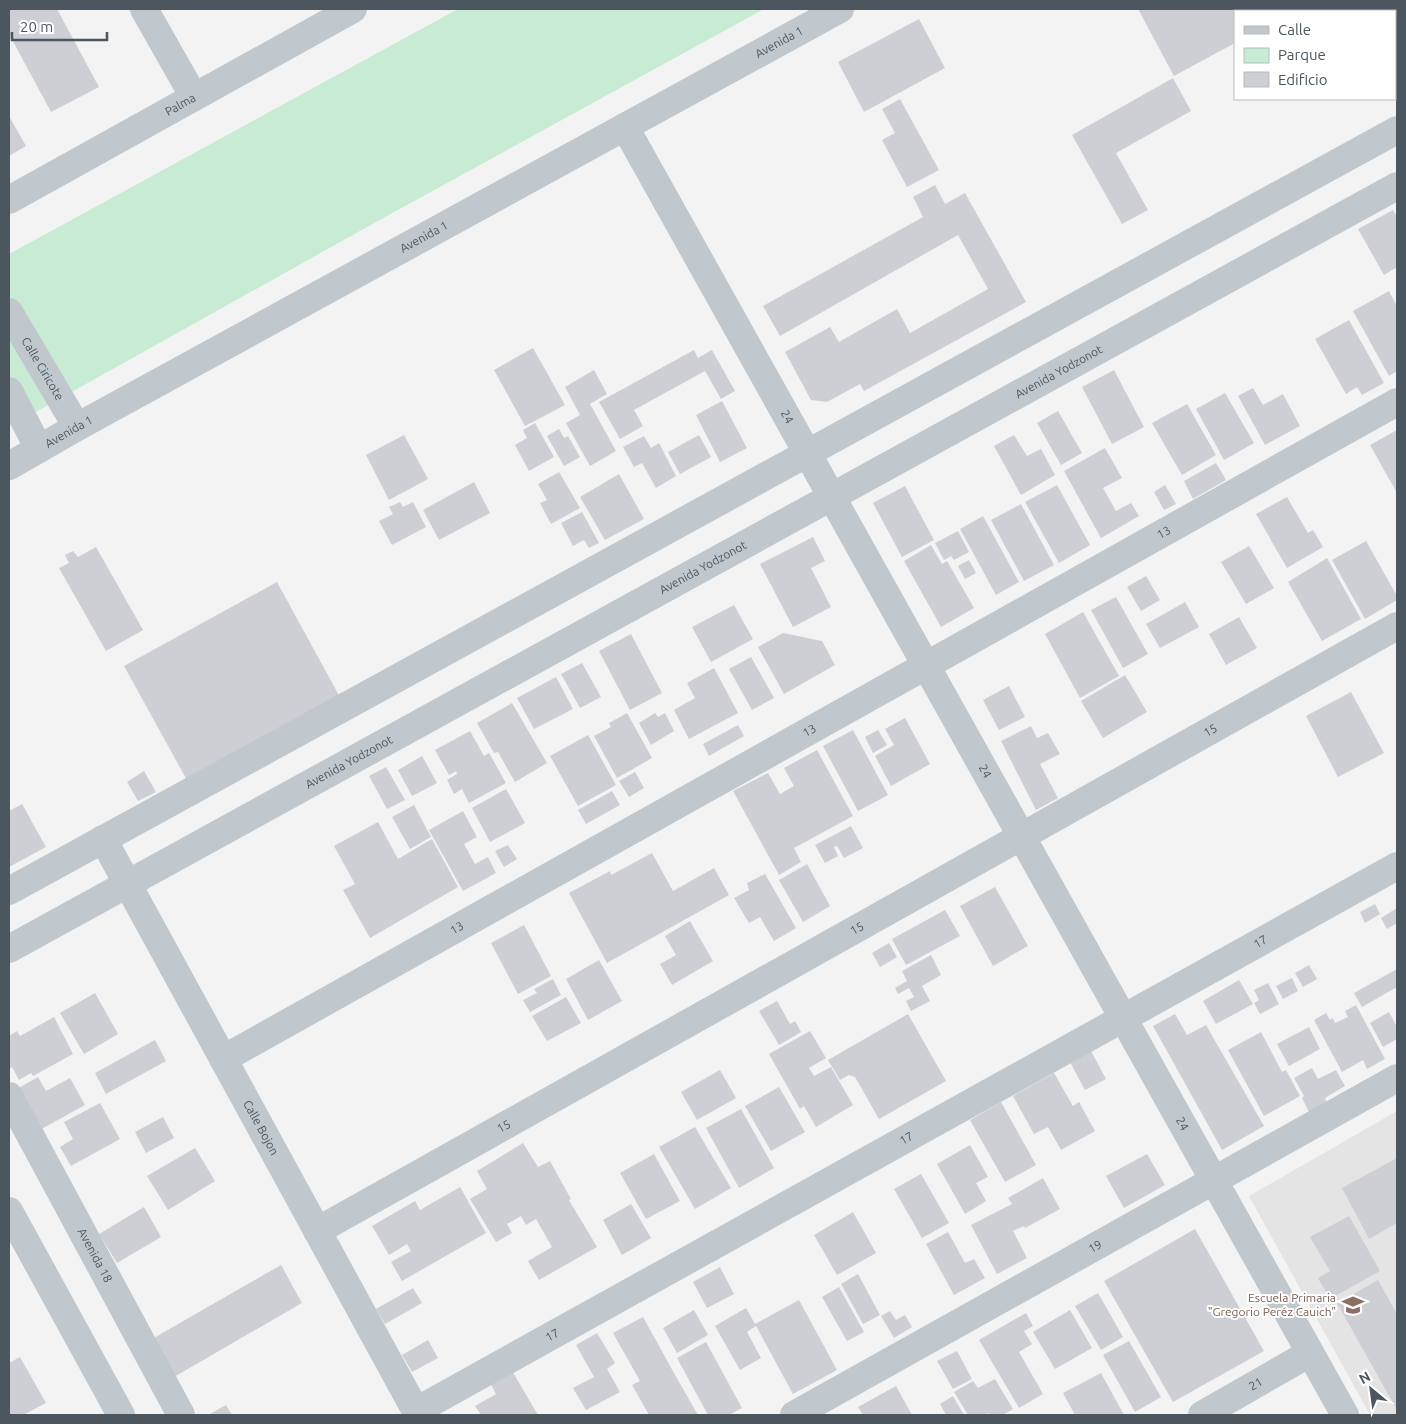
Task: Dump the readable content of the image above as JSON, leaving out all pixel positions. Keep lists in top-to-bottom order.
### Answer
{
  "streets": {
    "street": [
      "Avenida 1",
      "Palma",
      "Calle Ciricote",
      "Avenida Yodzonot",
      "24",
      "13",
      "15",
      "17",
      "Calle Bojon",
      "19",
      "Avenida 18",
      "21"
    ]
  },
  "crossings": [
    ["Avenida 1", "Calle Ciricote"],
    ["Avenida 1", "24"],
    ["Avenida Yodzonot", "24"],
    ["Avenida Yodzonot", "Calle Bojon"],
    ["24", "13"],
    ["24", "15"],
    ["24", "17"],
    ["24", "19"],
    ["24", "21"],
    ["13", "Calle Bojon"],
    ["15", "Calle Bojon"],
    ["17", "Calle Bojon"]
  ],
  "places": {
    "school or university": ["Escuela Primaria \"Gregorio Peréz Cauich\""]
  },
  "legend": ["Calle", "Parque", "Edificio"],
  "scale_bar": "20 m",
  "north": "top left"
}
